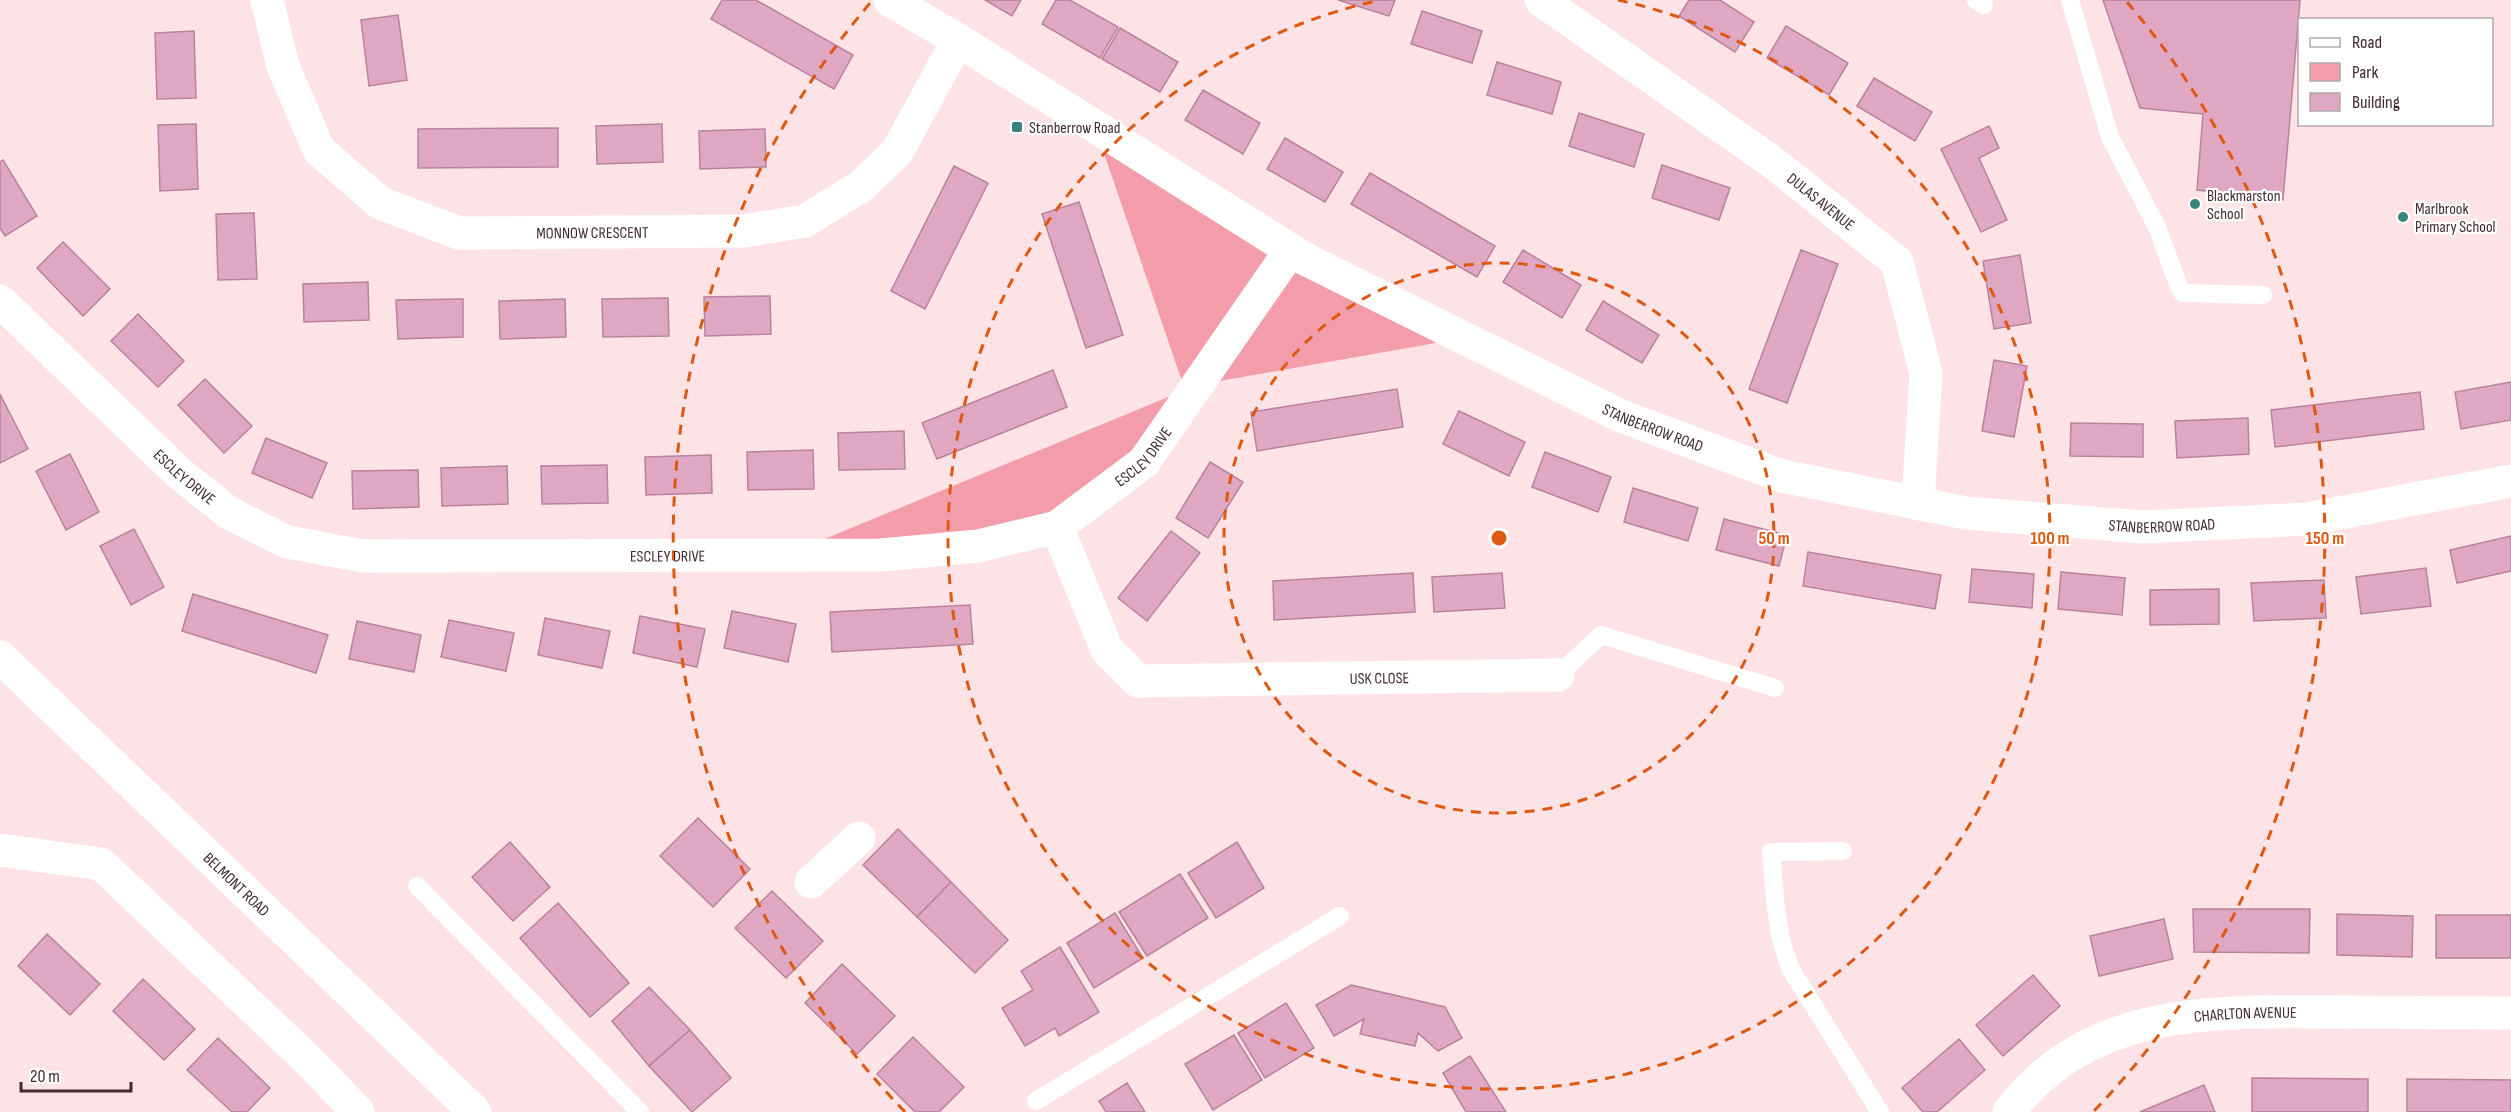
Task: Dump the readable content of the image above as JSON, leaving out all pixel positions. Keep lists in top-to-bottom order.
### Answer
{
  "streets": {
    "main road": [
      "DULAS AVENUE",
      "MONNOW CRESCENT",
      "STANBERROW ROAD",
      "ESCLEY DRIVE",
      "USK CLOSE",
      "BELMONT ROAD",
      "CHARLTON AVENUE"
    ]
  },
  "crossings": [
    ["DULAS AVENUE", "STANBERROW ROAD"],
    ["MONNOW CRESCENT", "STANBERROW ROAD"],
    ["STANBERROW ROAD", "ESCLEY DRIVE"],
    ["ESCLEY DRIVE", "USK CLOSE"]
  ],
  "places": {
    "transit": ["Stanberrow Road"],
    "other": ["Blackmarston School", "Marlbrook Primary School"]
  },
  "legend": ["Road", "Park", "Building"],
  "scale_bar": "20 m",
  "rings": ["50 m", "100 m", "150 m"]
}
